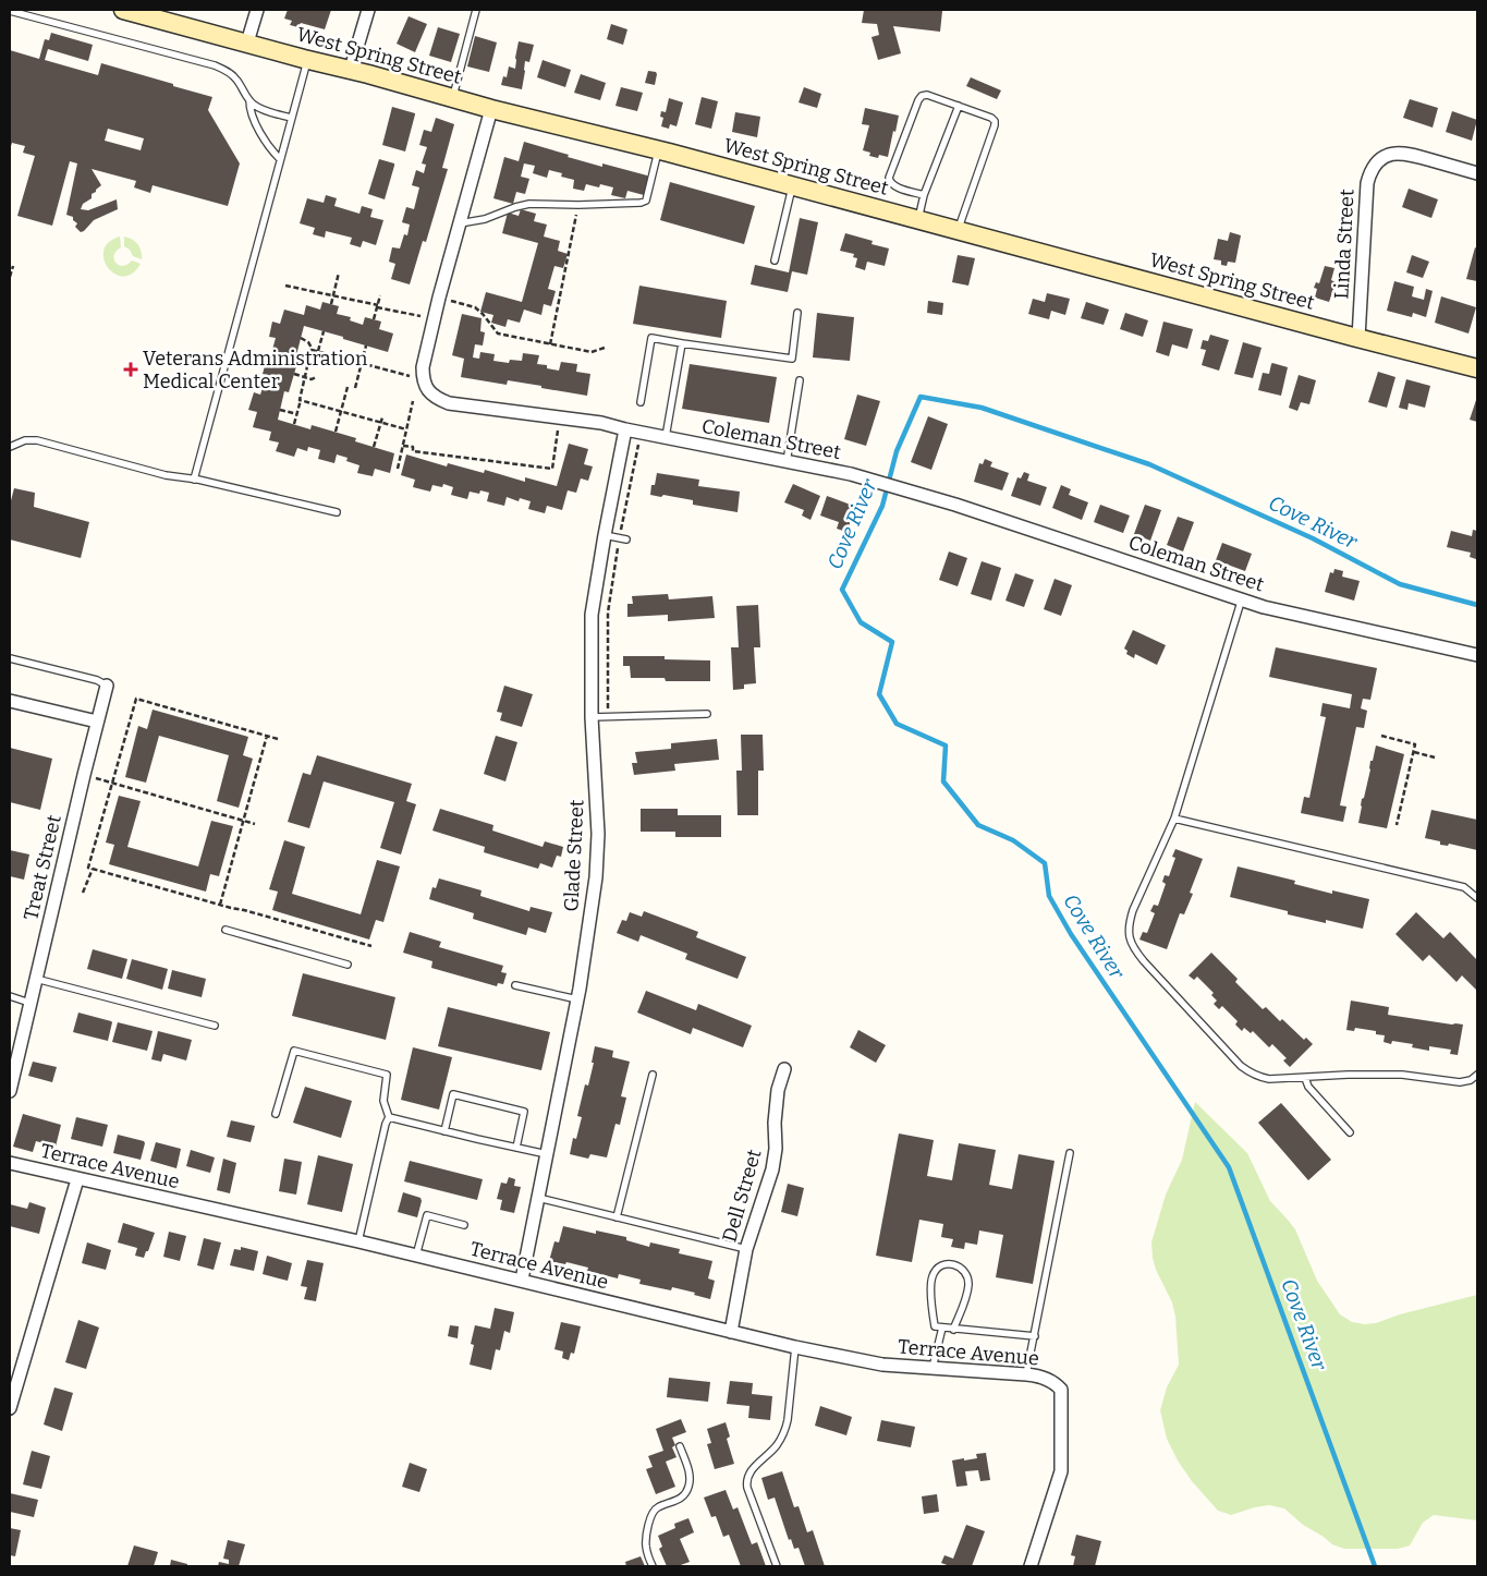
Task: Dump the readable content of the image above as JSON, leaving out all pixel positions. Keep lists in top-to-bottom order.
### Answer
{
  "streets": {
    "main road": ["West Spring Street"],
    "street": [
      "Linda Street",
      "Coleman Street",
      "Glade Street",
      "Treat Street",
      "Terrace Avenue",
      "Dell Street"
    ]
  },
  "crossings": [
    ["West Spring Street", "Linda Street"],
    ["Coleman Street", "Glade Street"],
    ["Glade Street", "Terrace Avenue"],
    ["Terrace Avenue", "Dell Street"]
  ],
  "water": ["Cove River"],
  "places": {
    "health": ["Veterans Administration Medical Center"]
  }
}
